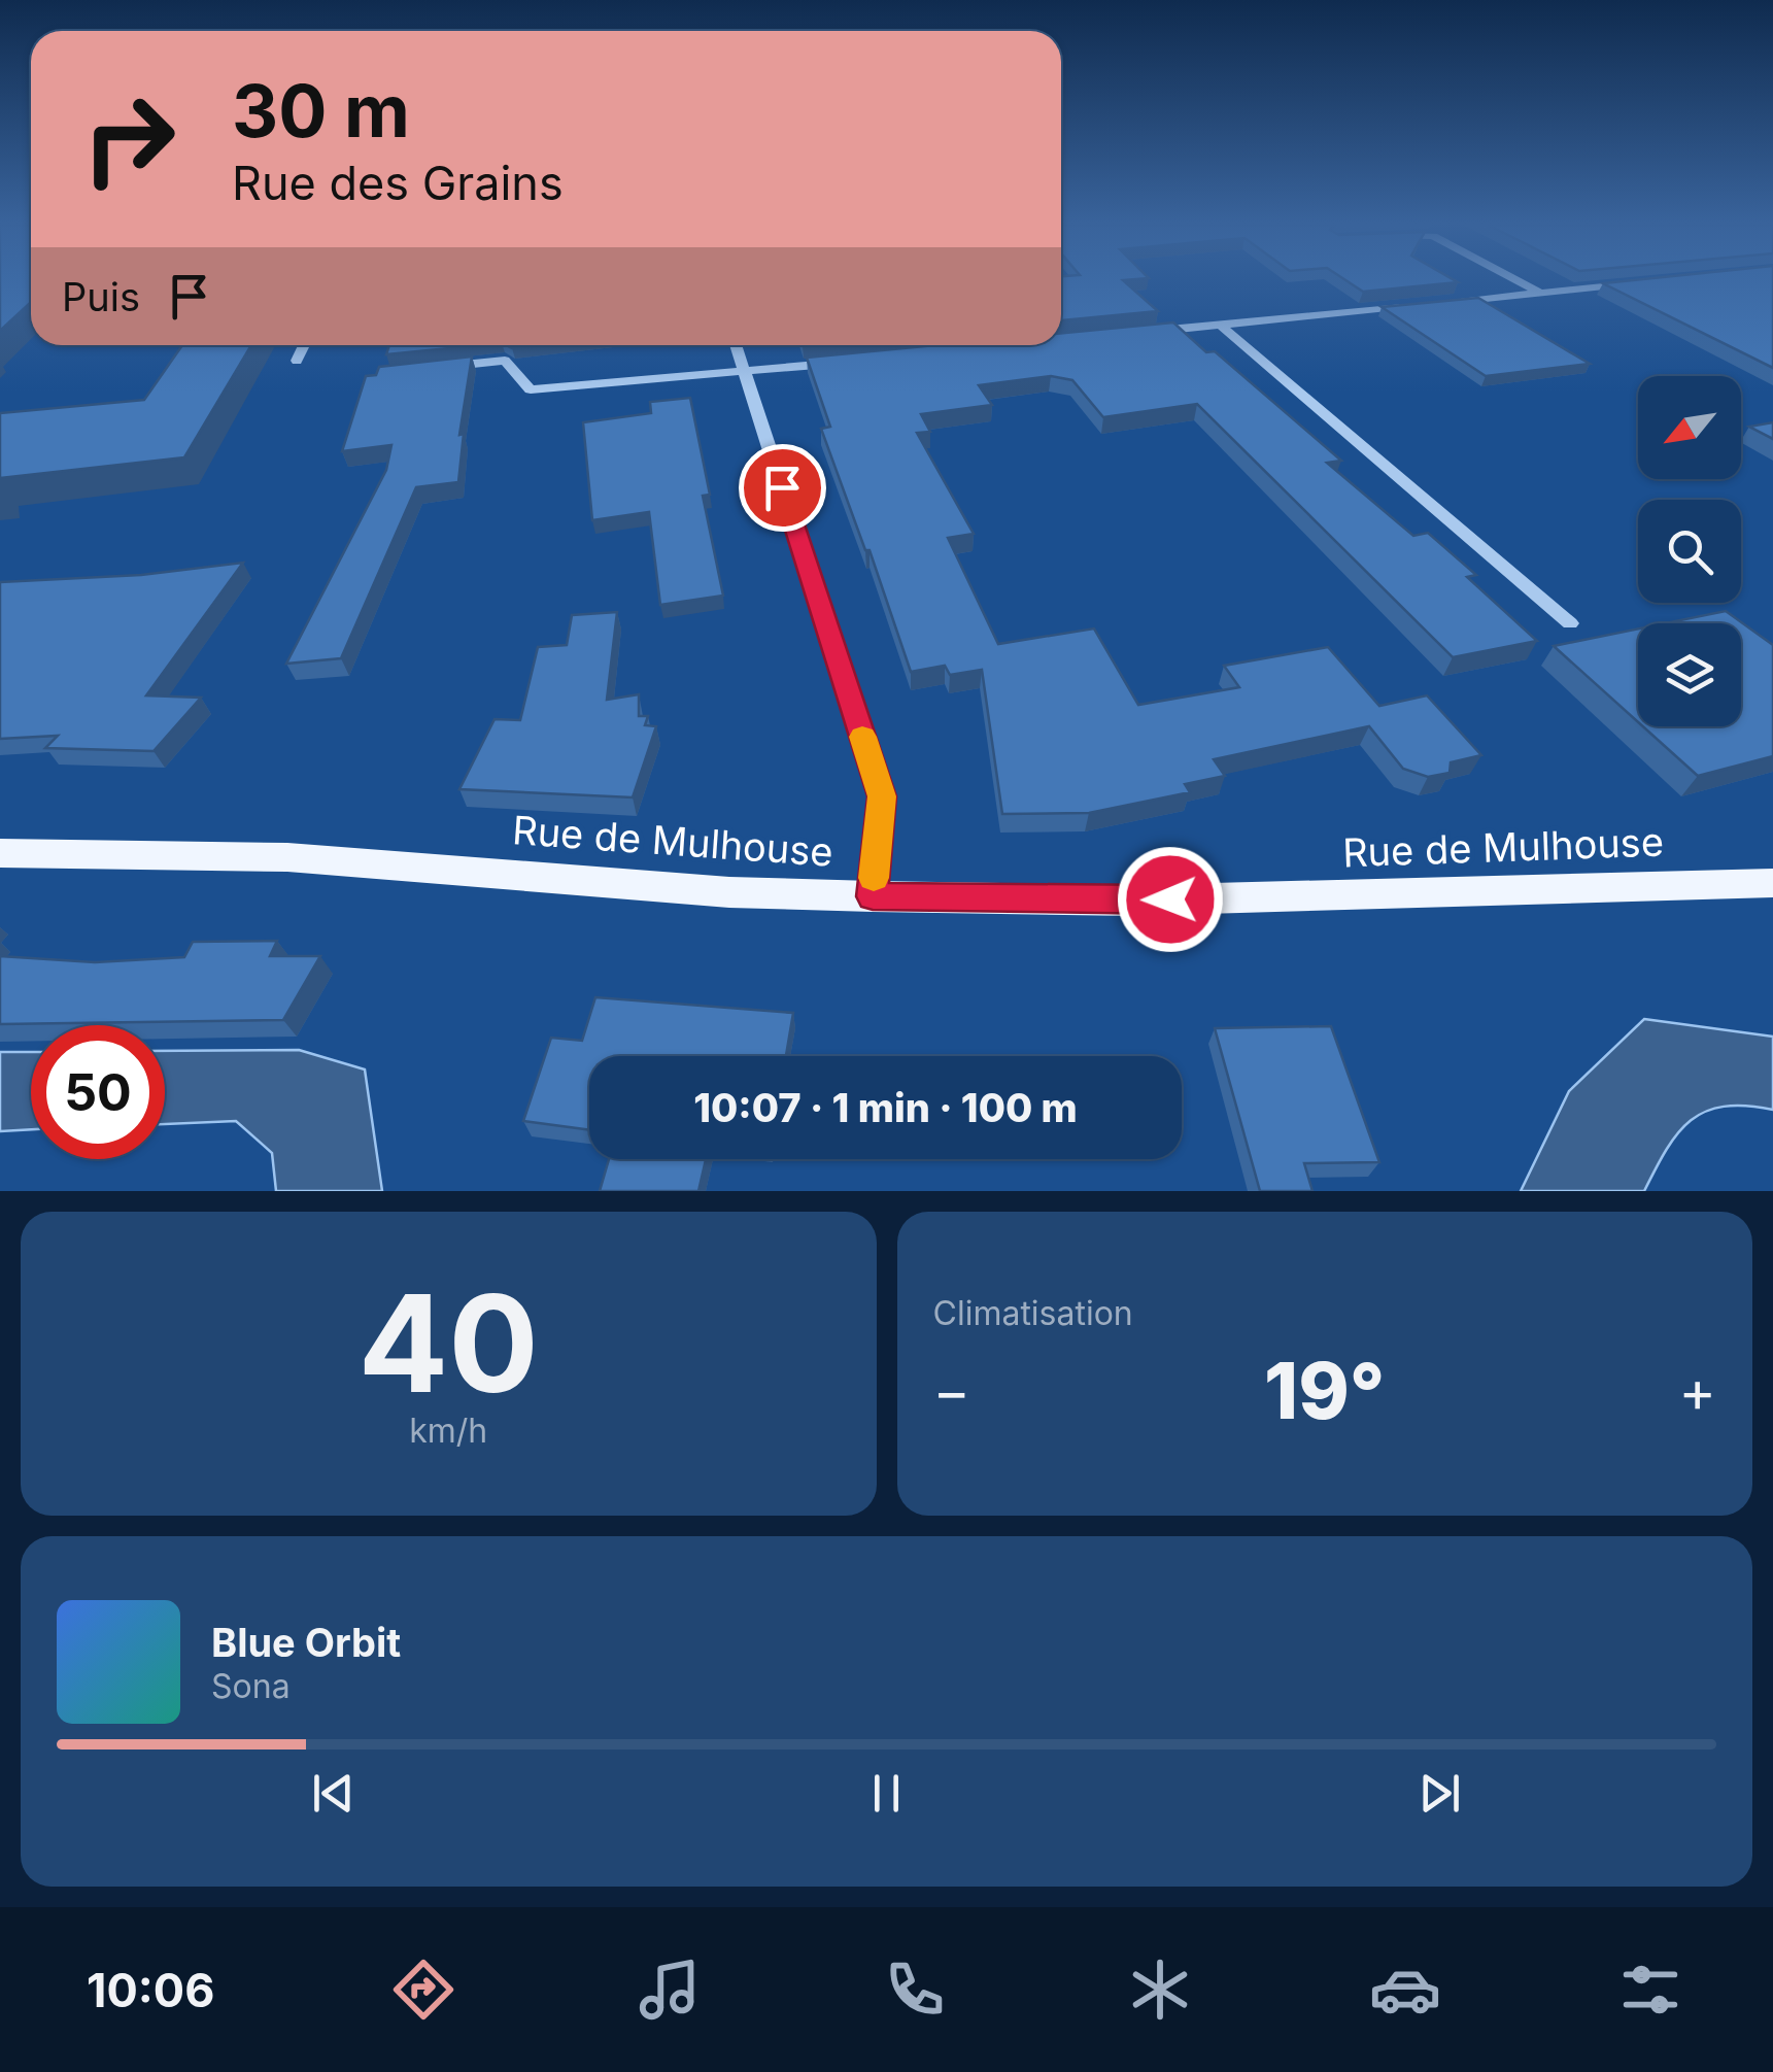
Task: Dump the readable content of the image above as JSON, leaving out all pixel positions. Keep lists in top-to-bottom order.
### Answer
{
  "streets": {
    "main road": ["Rue de Mulhouse"]
  },
  "north": "bottom left",
  "page": {
    "turn": ["30 m", "Rue des Grains"],
    "then": "Puis",
    "limit": "50",
    "trip": "10:07 · 1 min · 100 m",
    "tile": [
      ["40", "km/h"],
      "Climatisation"
    ],
    "heat": ["−", "19°", "+"],
    "song": ["Blue Orbit", "Sona"],
    "tabs": "10:06"
  }
}
